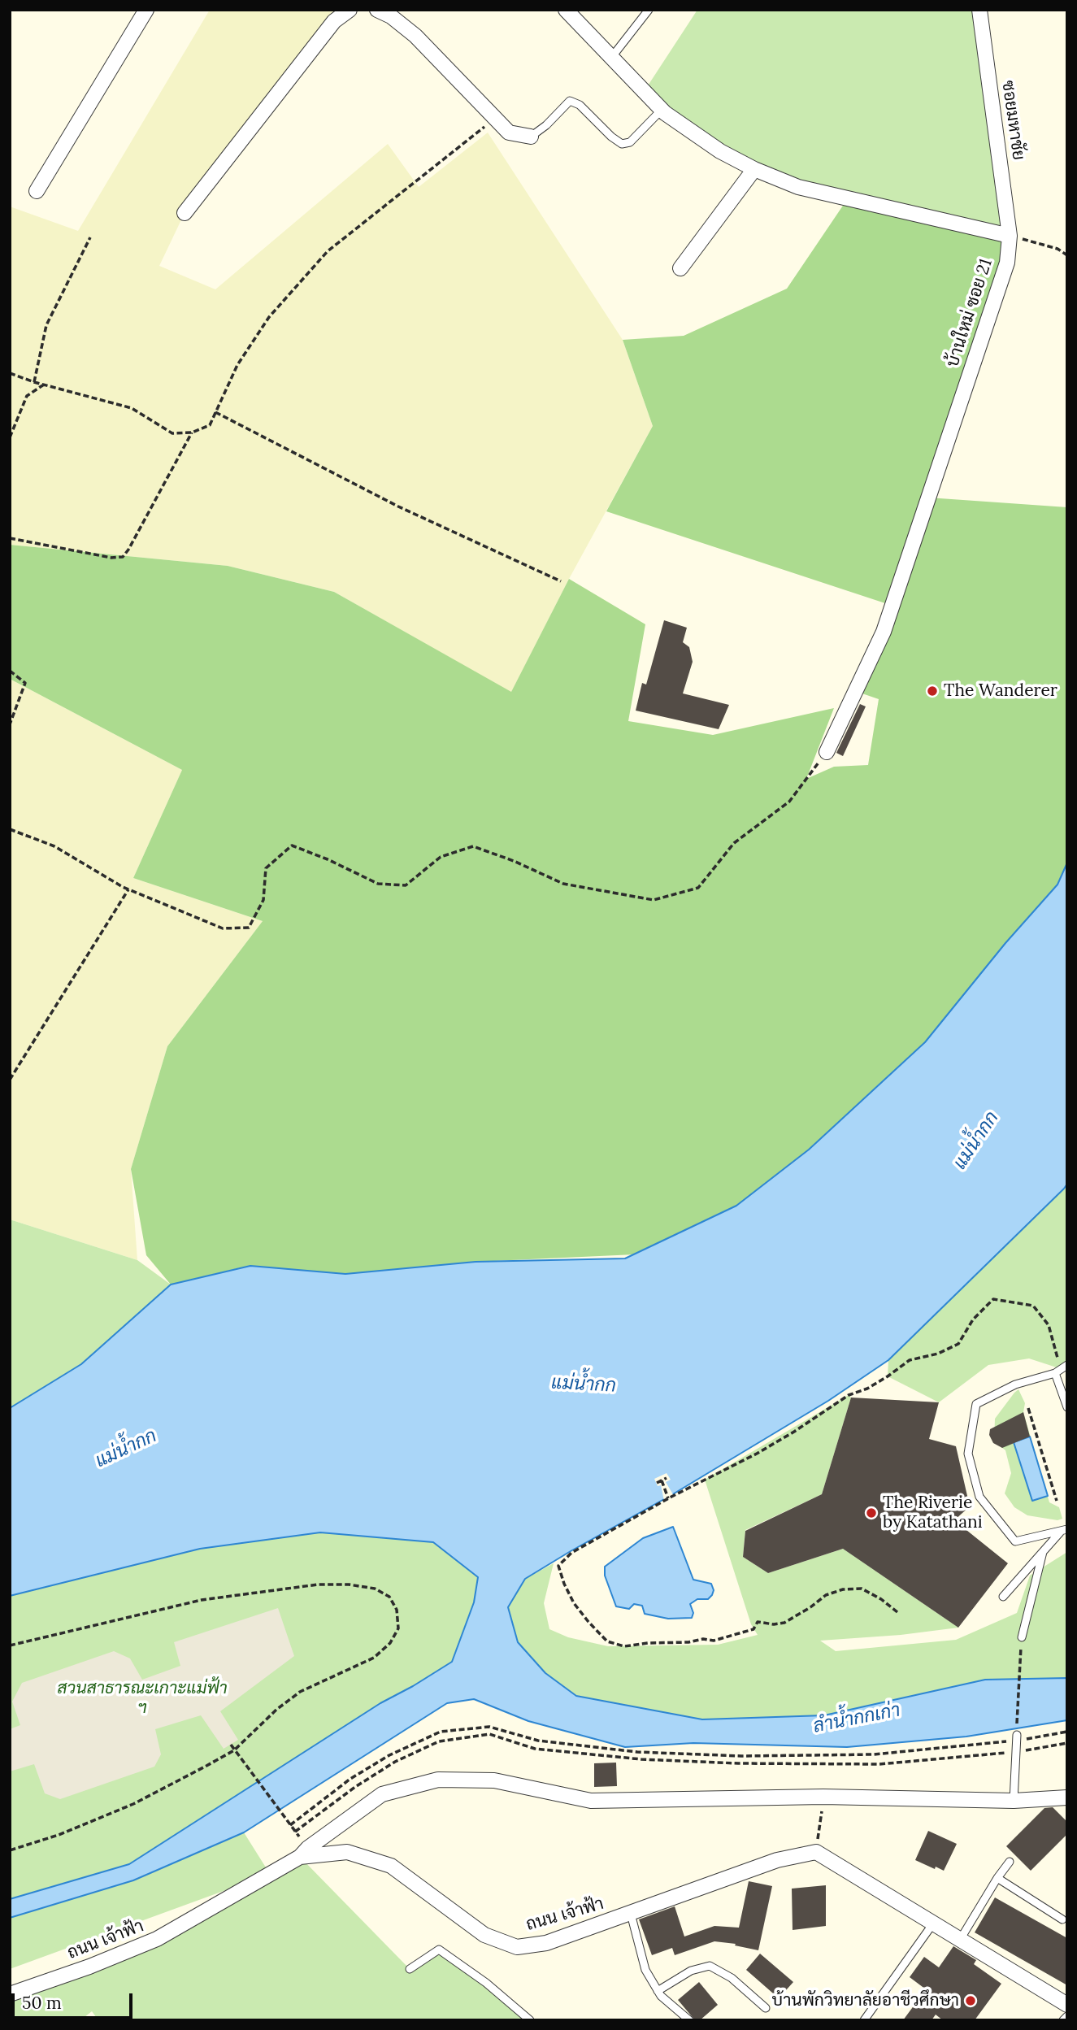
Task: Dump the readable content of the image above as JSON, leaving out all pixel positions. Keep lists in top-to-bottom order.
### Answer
{
  "streets": {
    "street": ["ซอยมหาชัย", "บ้านใหม่ ซอย 21", "ถนน เจ้าฟ้า"]
  },
  "crossings": [
    ["ซอยมหาชัย", "บ้านใหม่ ซอย 21"]
  ],
  "water": ["แม่น้ำกก", "ลำน้ำกกเก่า"],
  "parks": ["สวนสาธารณะเกาะแม่ฟ้า ฯ"],
  "places": ["The Wanderer", "The Riverie by Katathani", "บ้านพักวิทยาลัยอาชีวศึกษา"],
  "scale_bar": "50 m"
}
